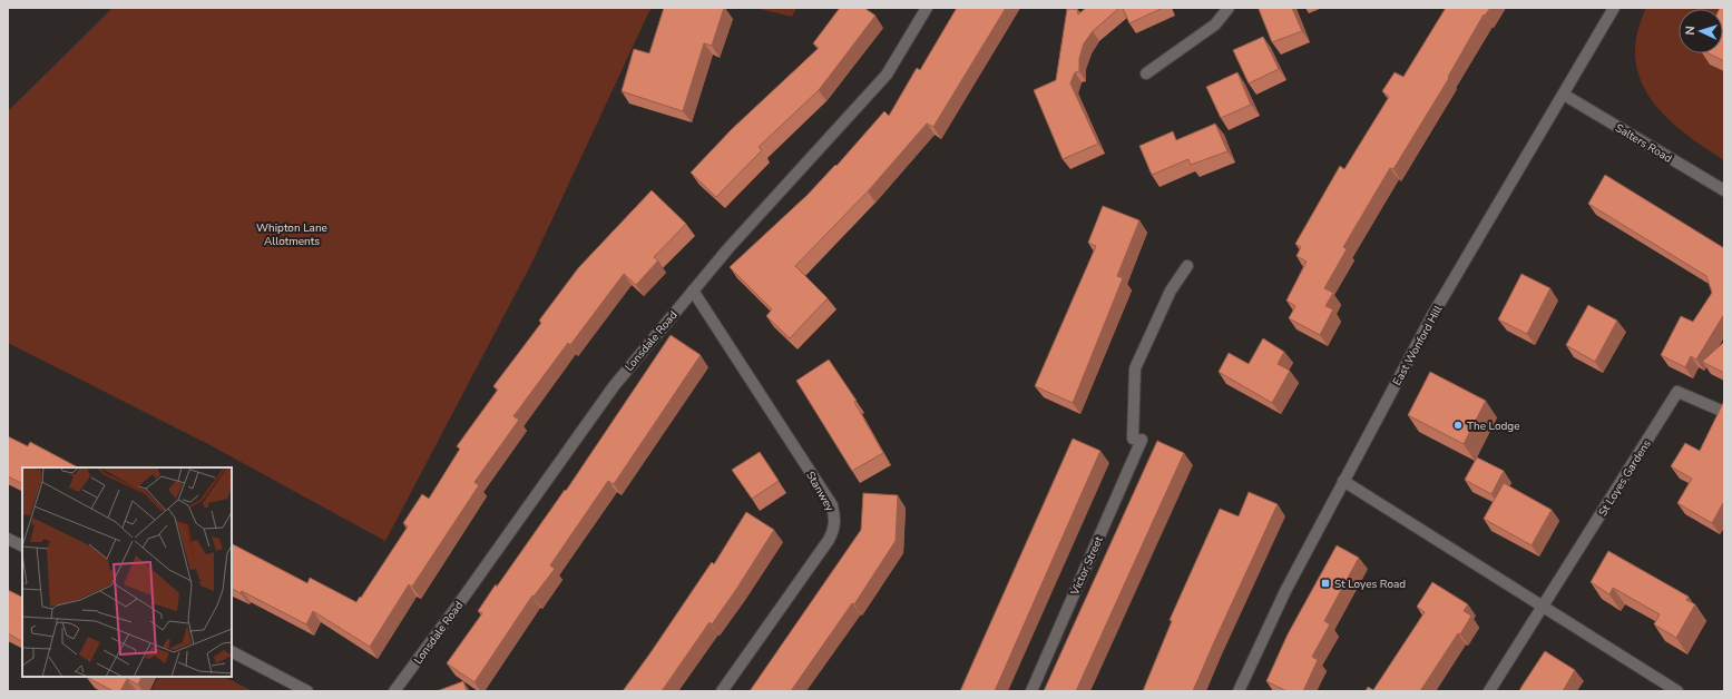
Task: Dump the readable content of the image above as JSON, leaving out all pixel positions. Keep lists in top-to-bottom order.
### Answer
{
  "streets": {
    "street": [
      "Salters Road",
      "Lonsdale Road",
      "East Wonford Hill",
      "St Loyes Gardens",
      "Stanwey",
      "Victor Street"
    ]
  },
  "crossings": [
    ["Salters Road", "East Wonford Hill"],
    ["Lonsdale Road", "Stanwey"]
  ],
  "parks": ["Whipton Lane Allotments"],
  "places": {
    "other": ["The Lodge"],
    "transit": ["St Loyes Road"]
  },
  "north": "left"
}
